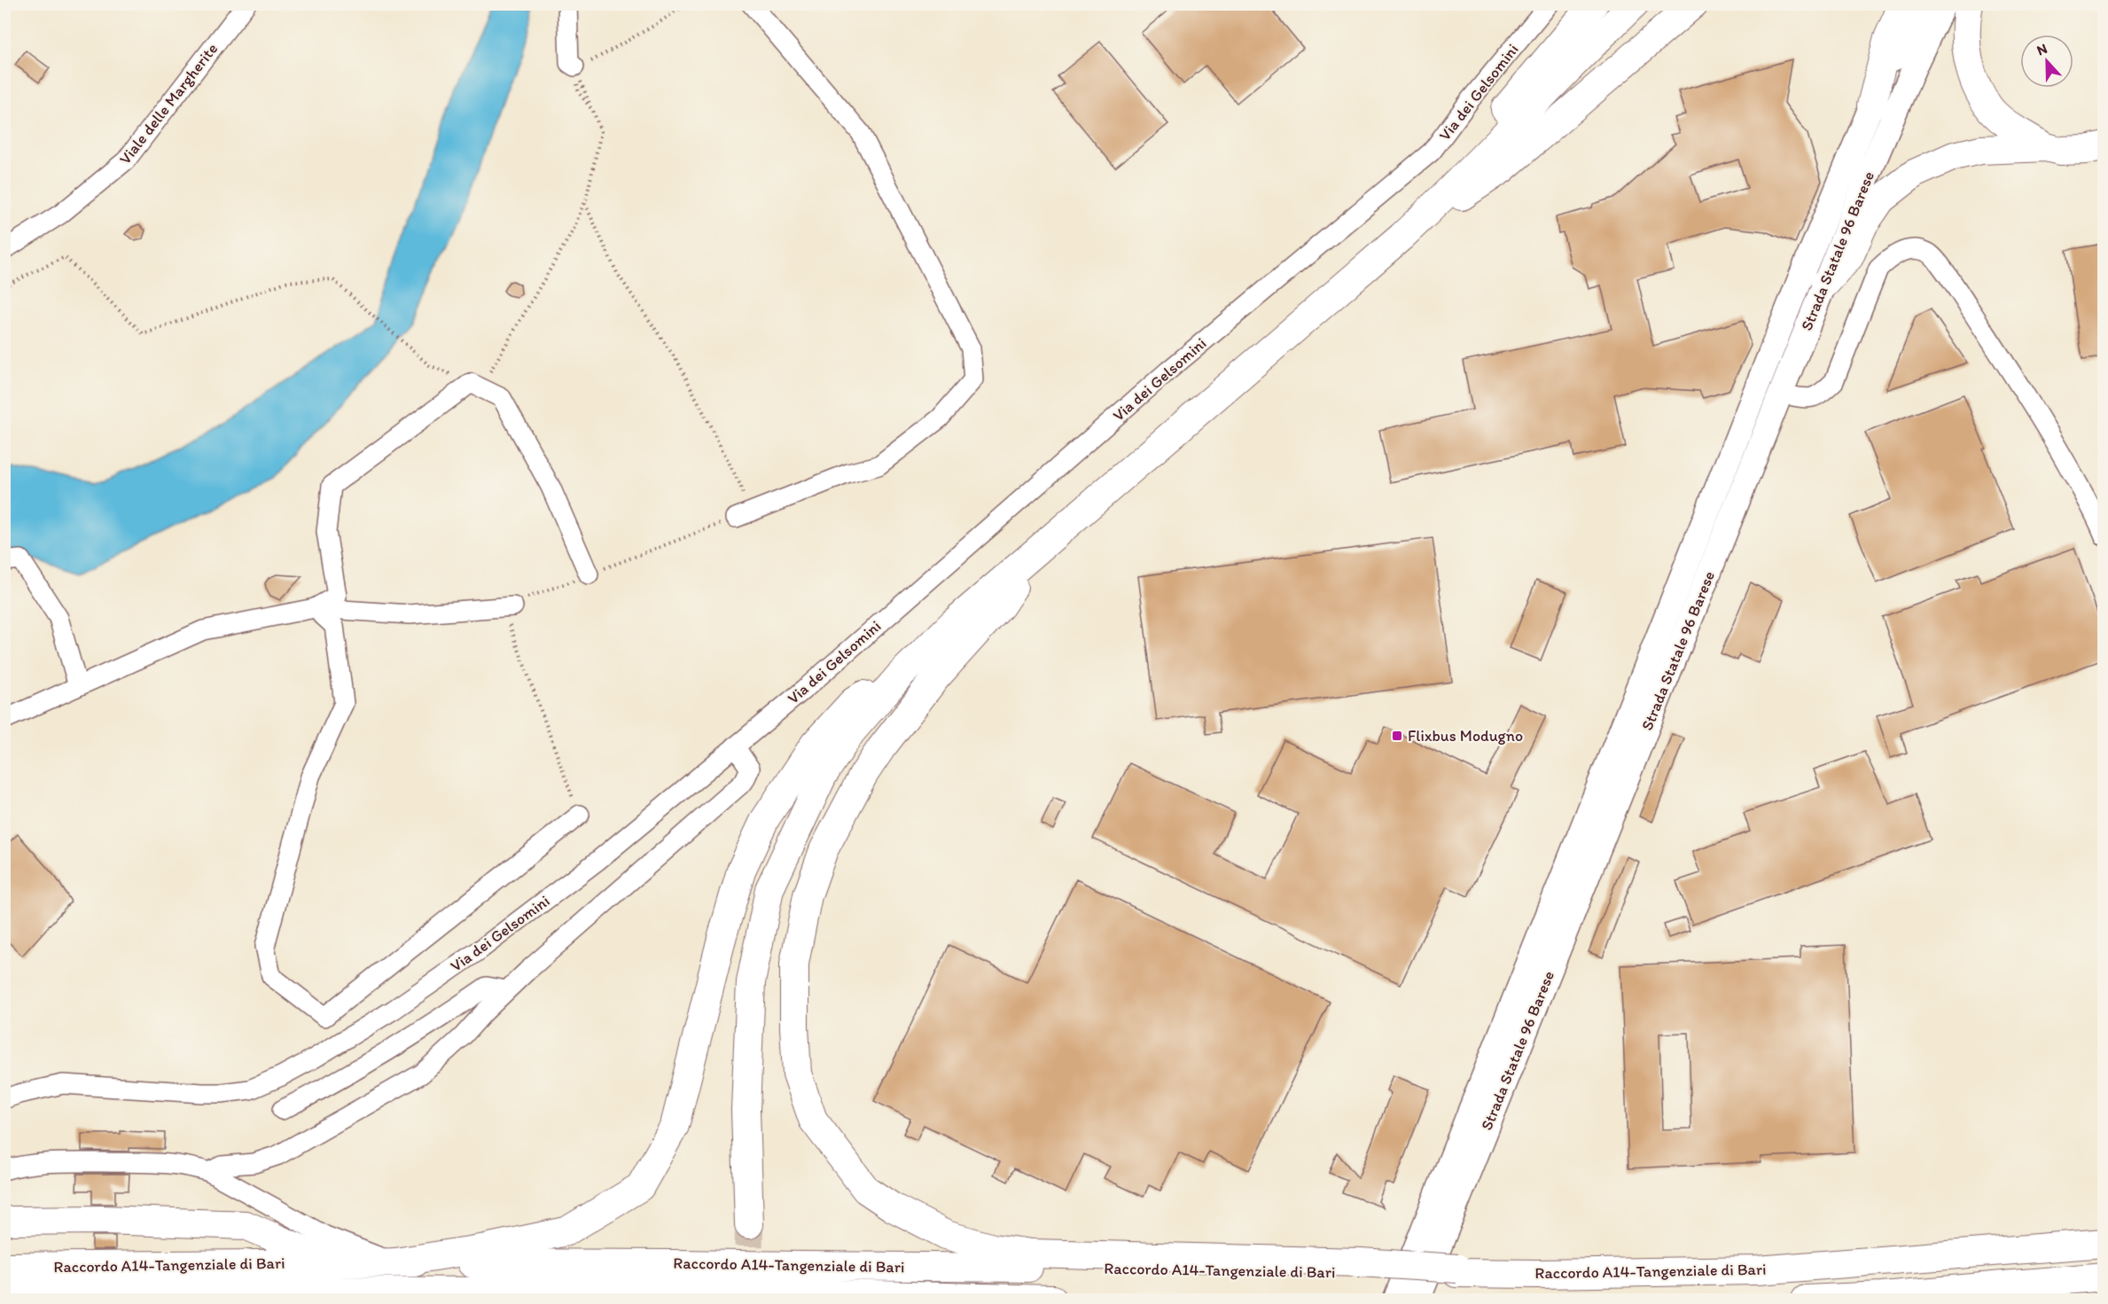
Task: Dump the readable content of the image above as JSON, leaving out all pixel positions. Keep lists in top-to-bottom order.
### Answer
{
  "streets": {
    "highway": ["Raccordo A14-Tangenziale di Bari"],
    "main road": ["Strada Statale 96 Barese"],
    "street": ["Via dei Gelsomini", "Viale delle Margherite"]
  },
  "places": {
    "transit": ["Flixbus Modugno"]
  },
  "north": "top"
}
